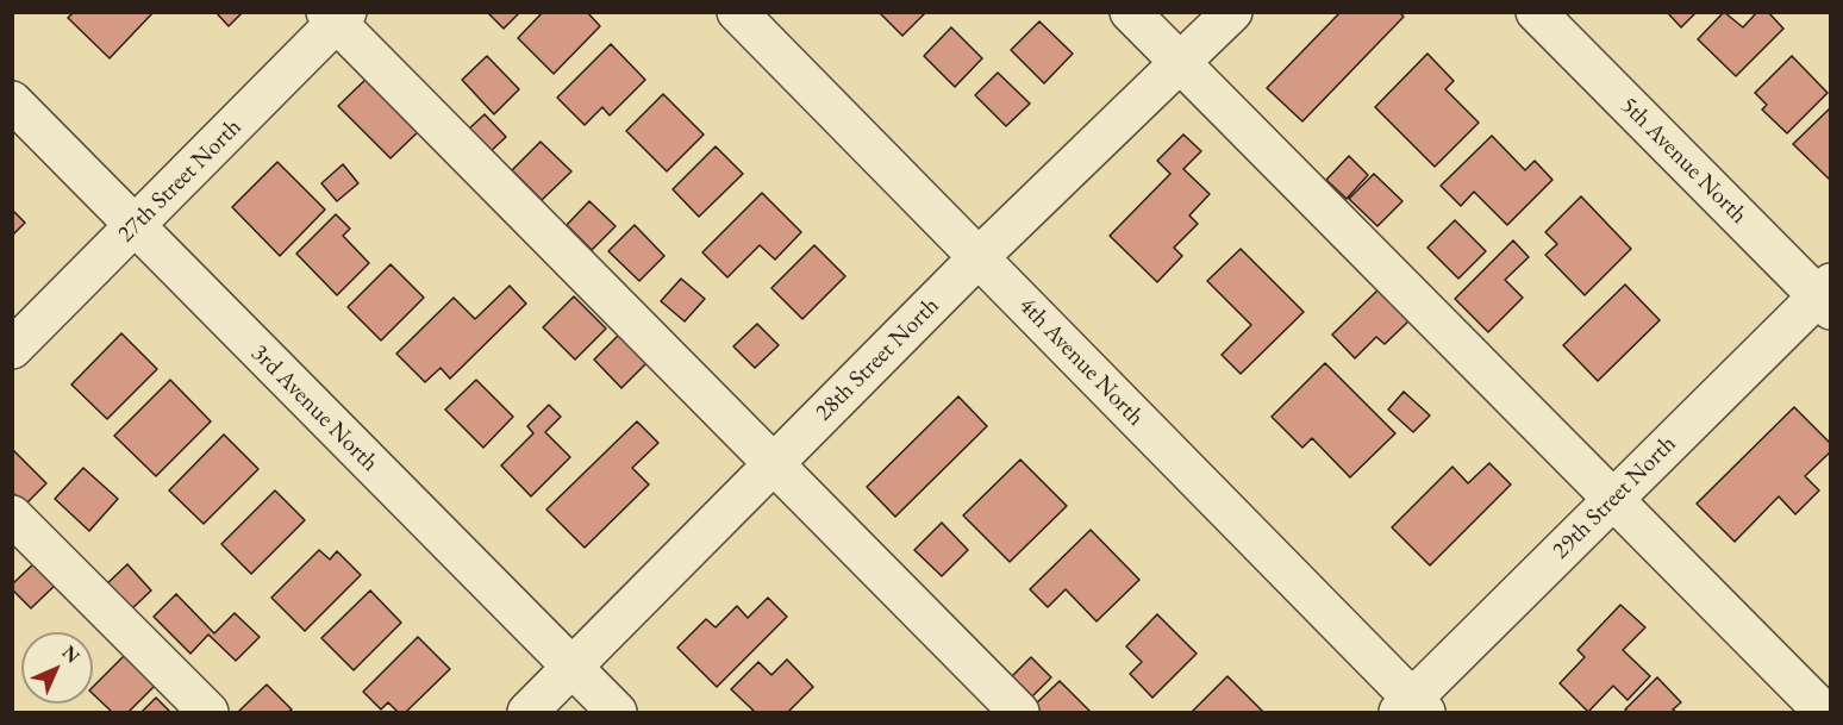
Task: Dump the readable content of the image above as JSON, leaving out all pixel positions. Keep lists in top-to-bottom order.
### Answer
{
  "streets": {
    "street": [
      "5th Avenue North",
      "27th Street North",
      "28th Street North",
      "4th Avenue North",
      "3rd Avenue North",
      "29th Street North"
    ]
  },
  "crossings": [
    ["5th Avenue North", "29th Street North"],
    ["27th Street North", "3rd Avenue North"],
    ["28th Street North", "4th Avenue North"],
    ["28th Street North", "3rd Avenue North"],
    ["4th Avenue North", "29th Street North"]
  ],
  "north": "top right"
}
